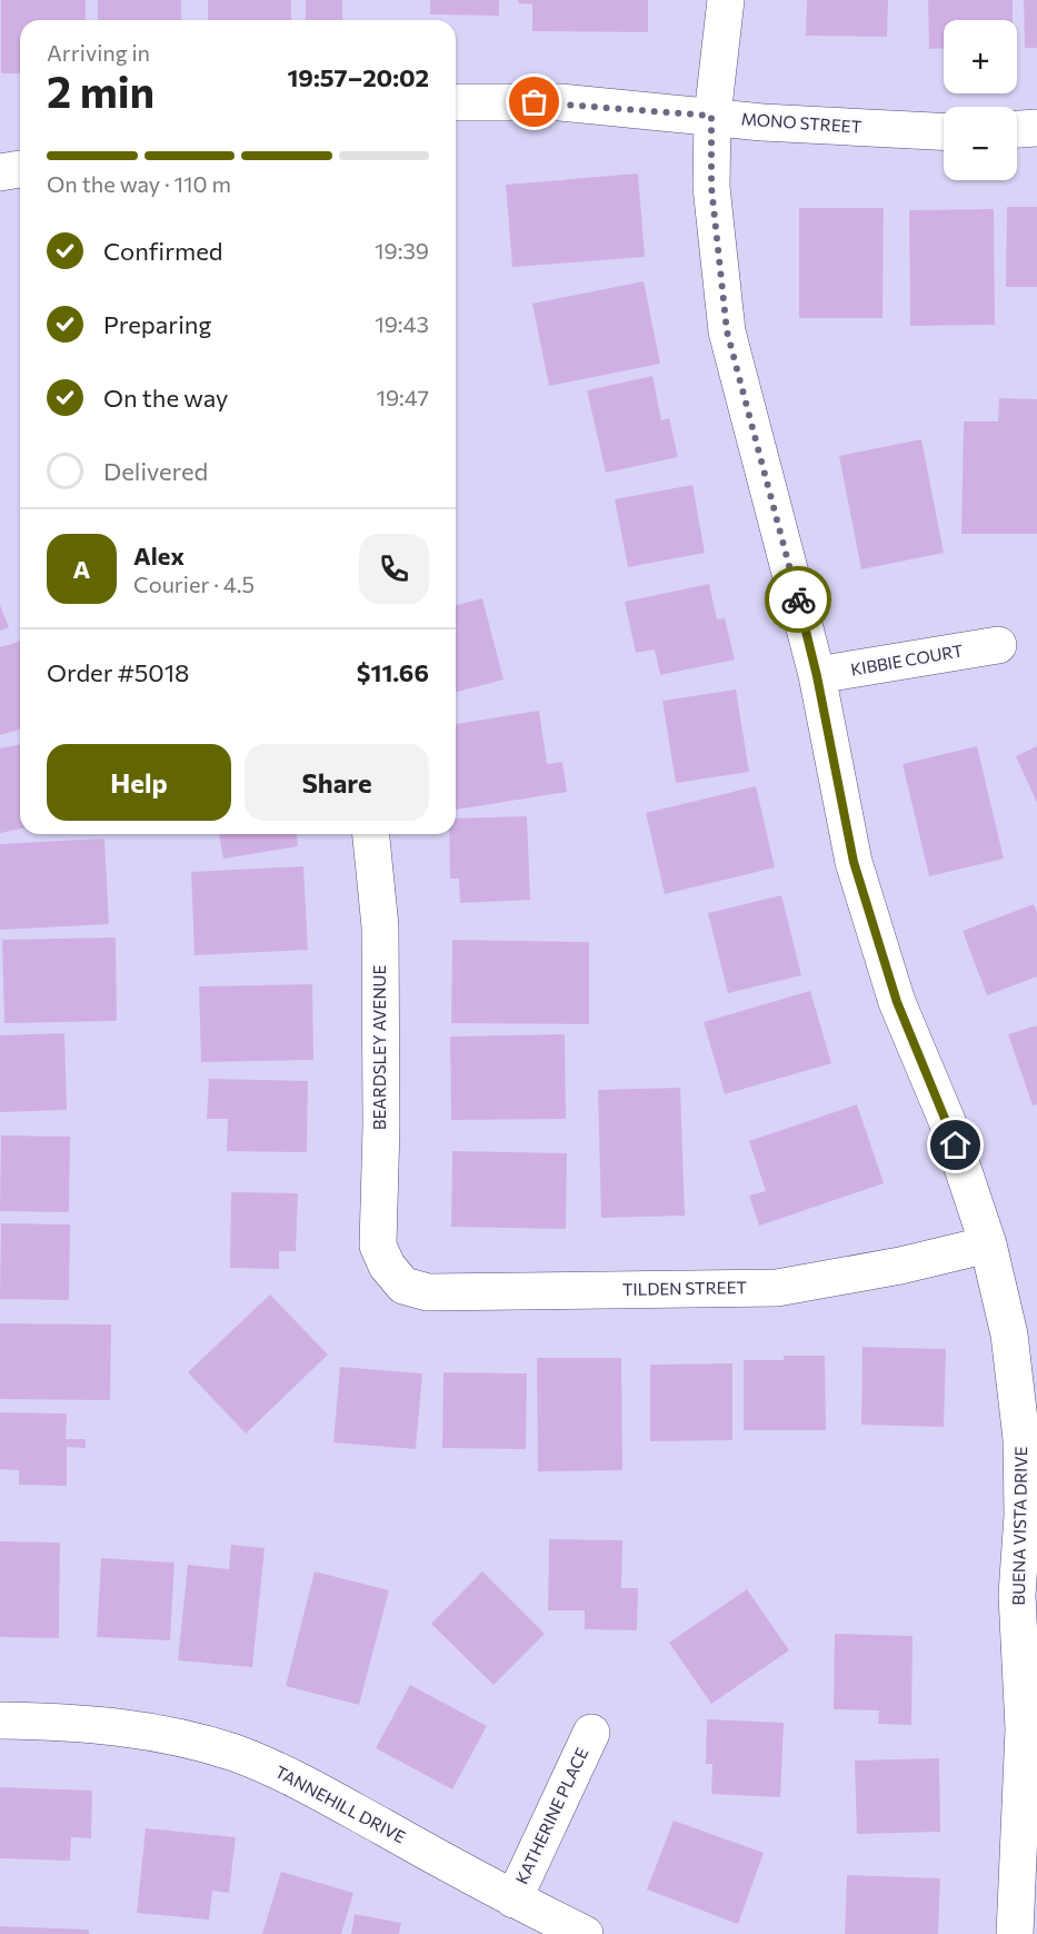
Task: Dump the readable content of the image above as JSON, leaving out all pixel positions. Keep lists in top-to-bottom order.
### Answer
{
  "streets": {
    "street": [
      "MONO STREET",
      "KIBBIE COURT",
      "BEARDSLEY AVENUE",
      "TILDEN STREET",
      "BUENA VISTA DRIVE",
      "TANNEHILL DRIVE",
      "KATHERINE PLACE"
    ]
  },
  "crossings": [
    ["MONO STREET", "BUENA VISTA DRIVE"],
    ["KIBBIE COURT", "BUENA VISTA DRIVE"],
    ["BEARDSLEY AVENUE", "TILDEN STREET"],
    ["TILDEN STREET", "BUENA VISTA DRIVE"],
    ["TANNEHILL DRIVE", "KATHERINE PLACE"]
  ],
  "page": {
    "map_buttons": ["+", "−"],
    "heading": ["2 min", "Arriving in", "19:57–20:02"],
    "panel": [
      "Alex",
      "Courier · 4.5",
      "Order #5018",
      "$11.66"
    ],
    "bar": "On the way · 110 m",
    "list": [
      ["Confirmed", "19:39"],
      ["Preparing", "19:43"],
      ["On the way", "19:47"],
      "Delivered"
    ],
    "round": "A",
    "buttons": ["Help", "Share"]
  }
}
